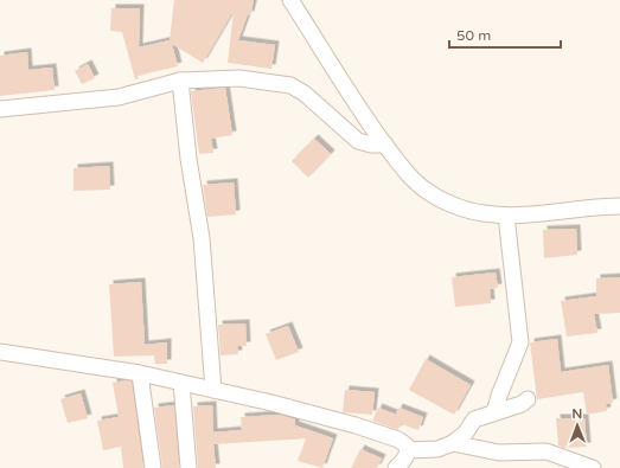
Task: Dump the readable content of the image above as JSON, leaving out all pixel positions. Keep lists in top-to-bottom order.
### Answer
{
  "scale_bar": "50 m",
  "north": "top"
}
